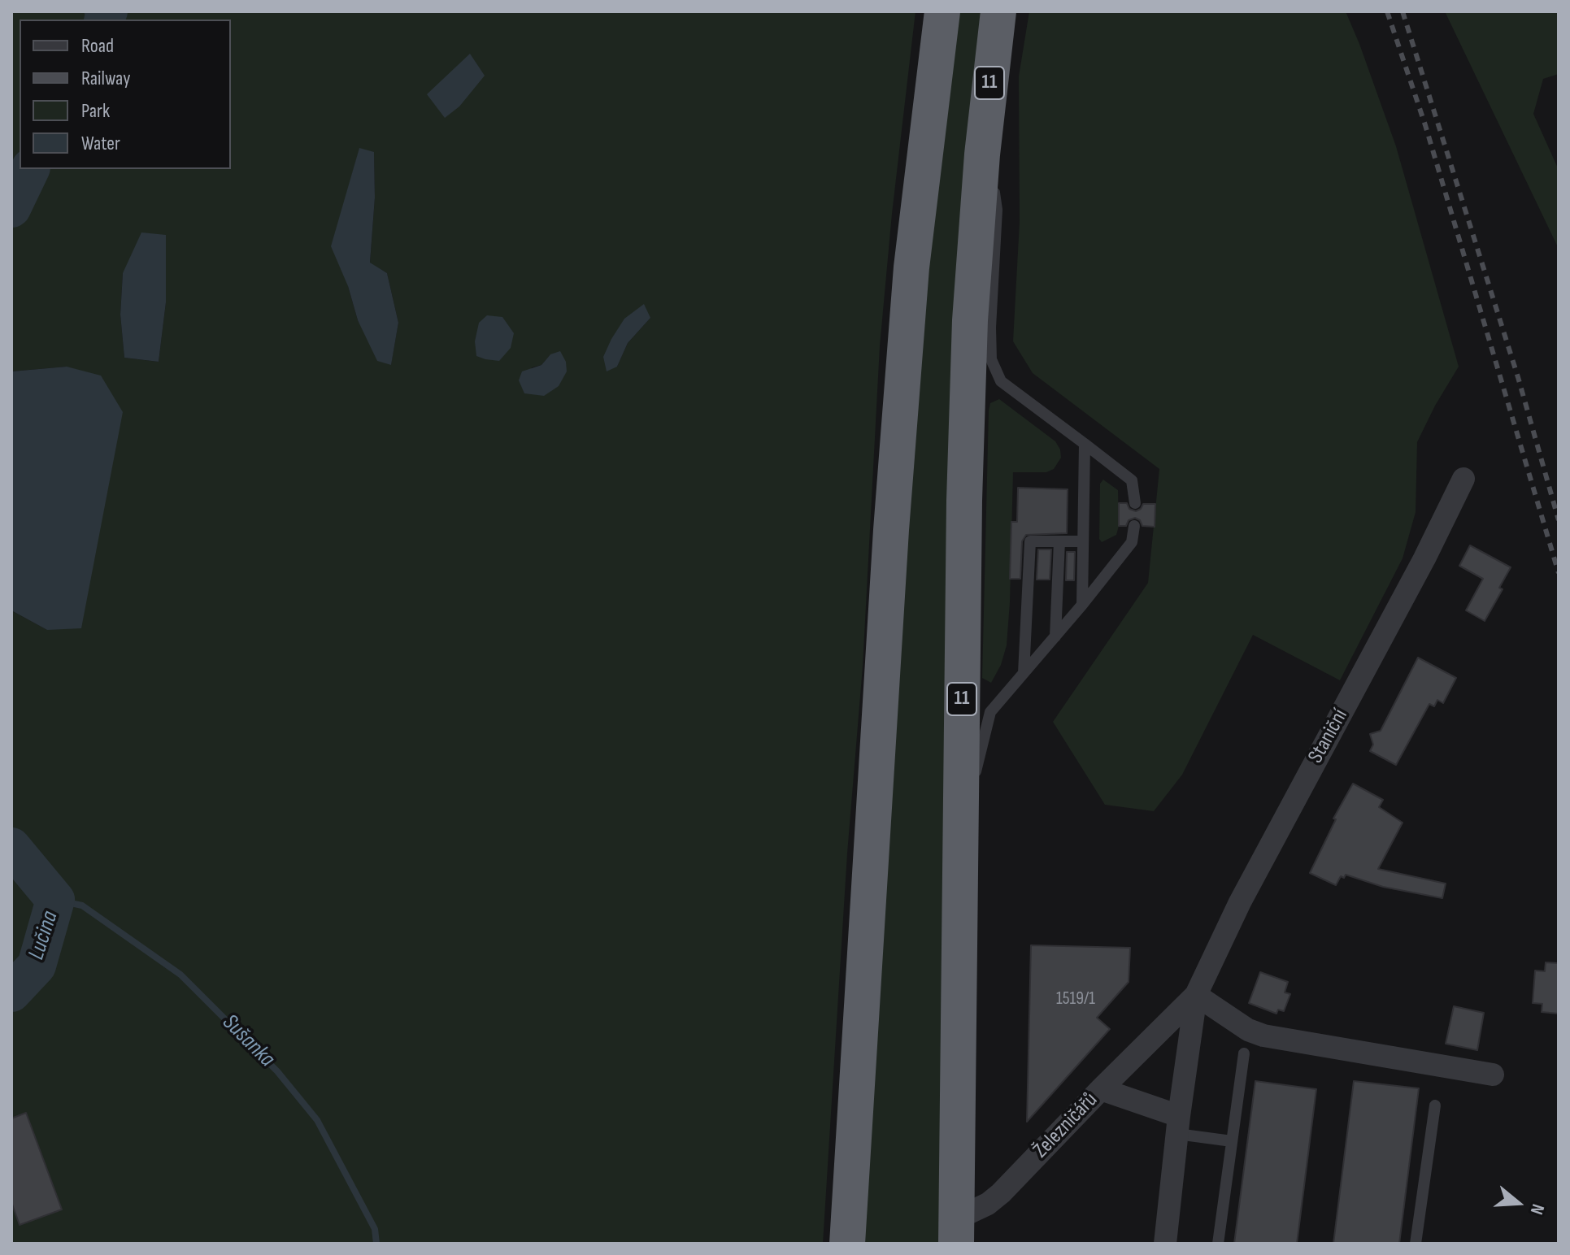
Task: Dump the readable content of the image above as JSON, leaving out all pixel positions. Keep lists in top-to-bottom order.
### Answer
{
  "streets": {
    "highway": ["11"],
    "street": ["Staniční", "Železničářů"]
  },
  "crossings": [
    ["11", "Železničářů"],
    ["Staniční", "Železničářů"]
  ],
  "water": ["Lučina", "Sušanka"],
  "house_numbers": ["1519/1"],
  "legend": [
    "Road",
    "Railway",
    "Park",
    "Water"
  ],
  "north": "right"
}
